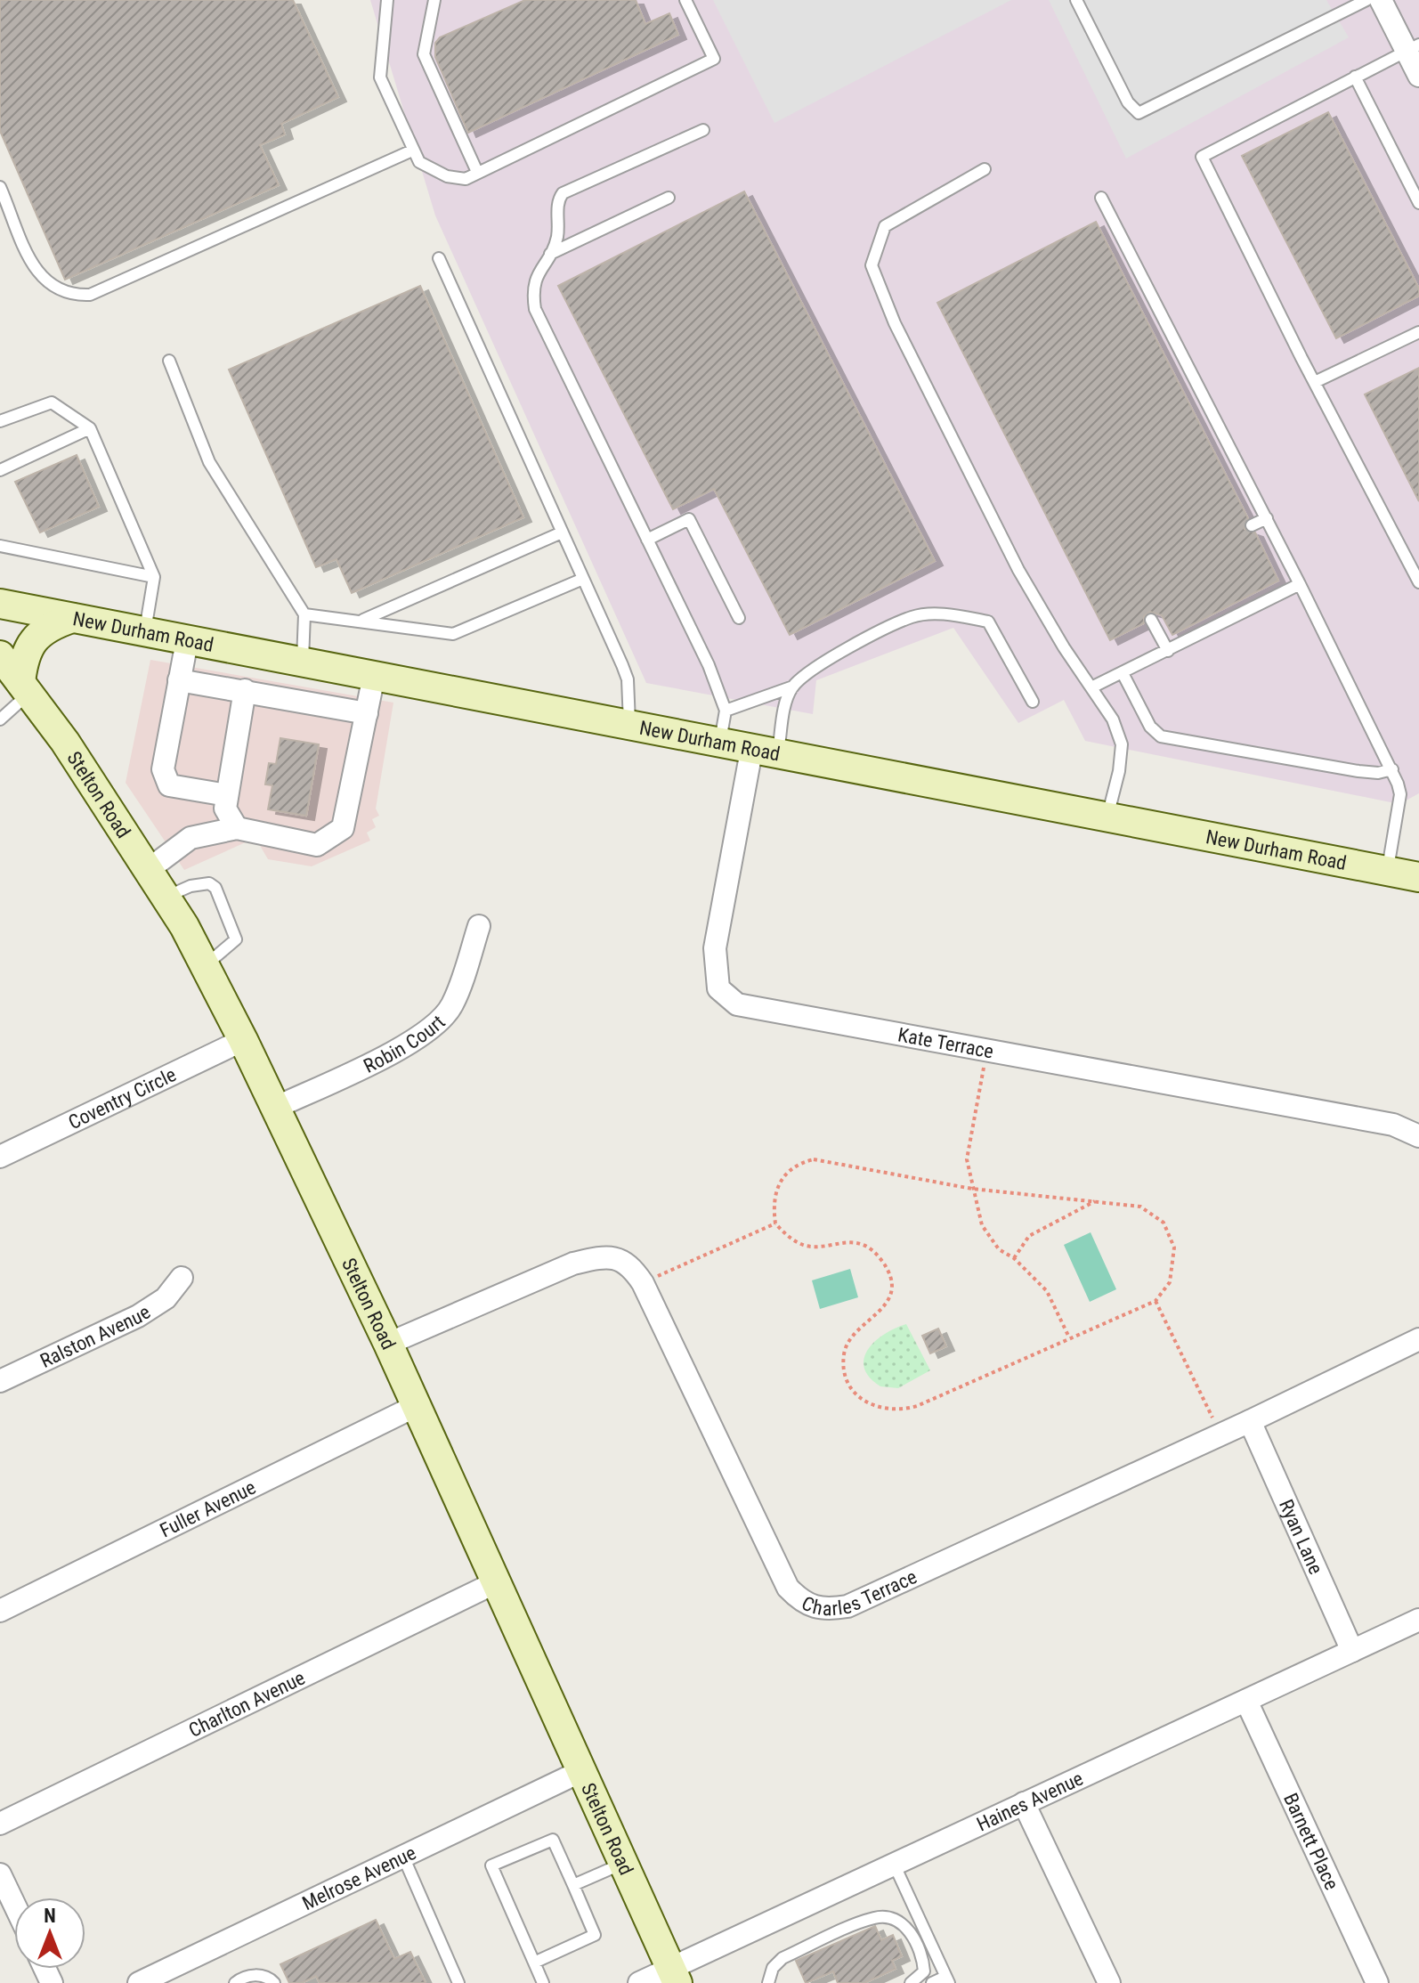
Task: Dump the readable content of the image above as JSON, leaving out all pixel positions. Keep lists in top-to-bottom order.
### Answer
{
  "streets": {
    "main road": ["New Durham Road", "Stelton Road"],
    "street": [
      "Robin Court",
      "Kate Terrace",
      "Coventry Circle",
      "Ralston Avenue",
      "Fuller Avenue",
      "Ryan Lane",
      "Charles Terrace",
      "Charlton Avenue",
      "Haines Avenue",
      "Barnett Place",
      "Melrose Avenue"
    ]
  },
  "crossings": [
    ["New Durham Road", "Kate Terrace"],
    ["Stelton Road", "Robin Court"],
    ["Stelton Road", "Coventry Circle"],
    ["Stelton Road", "Fuller Avenue"],
    ["Stelton Road", "Charles Terrace"],
    ["Stelton Road", "Charlton Avenue"],
    ["Stelton Road", "Haines Avenue"],
    ["Stelton Road", "Melrose Avenue"],
    ["Ryan Lane", "Charles Terrace"],
    ["Ryan Lane", "Haines Avenue"],
    ["Haines Avenue", "Barnett Place"]
  ],
  "north": "top"
}
